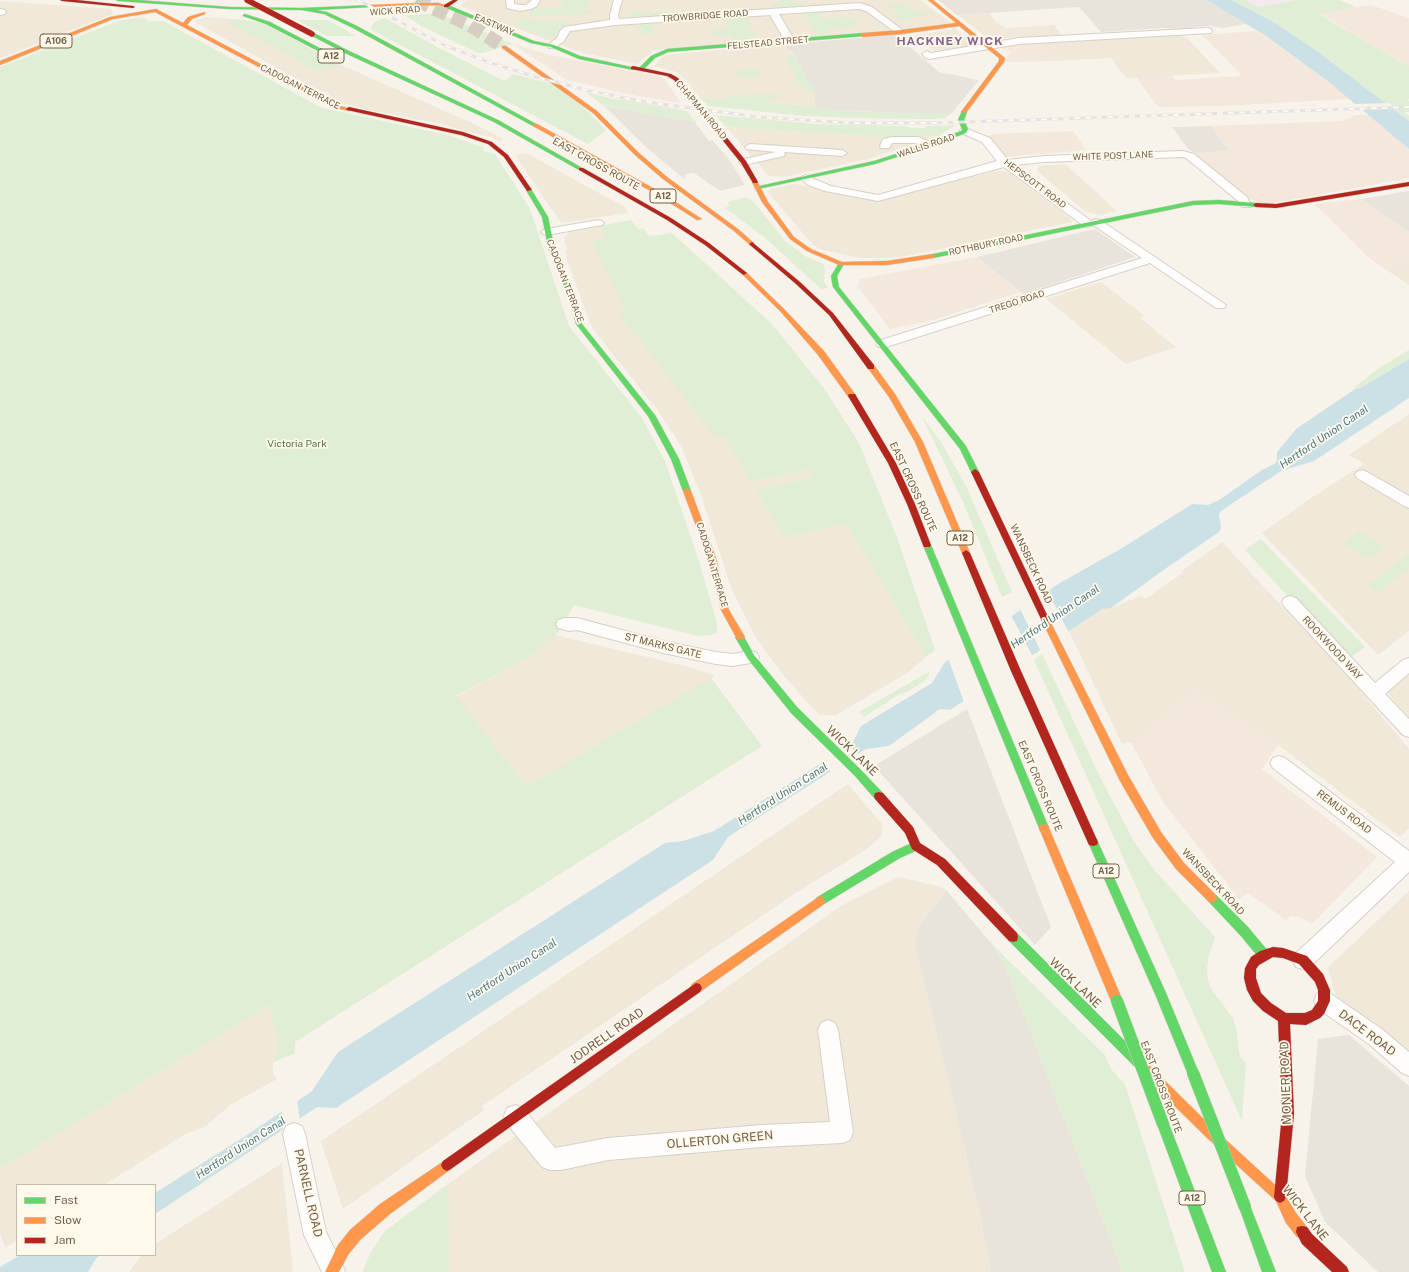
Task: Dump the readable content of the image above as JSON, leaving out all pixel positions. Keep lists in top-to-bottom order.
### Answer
{
  "streets": {
    "main road": [
      "WICK ROAD",
      "EASTWAY",
      "A106",
      "FELSTEAD STREET",
      "A12",
      "CADOGAN TERRACE",
      "CHAPMAN ROAD",
      "WALLIS ROAD",
      "EAST CROSS ROUTE",
      "ROTHBURY ROAD",
      "WANSBECK ROAD",
      "WICK LANE",
      "JODRELL ROAD",
      "MONIER ROAD"
    ],
    "street": [
      "TROWBRIDGE ROAD",
      "WHITE POST LANE",
      "HEPSCOTT ROAD",
      "TREGO ROAD",
      "ST MARKS GATE",
      "ROOKWOOD WAY",
      "REMUS ROAD",
      "DACE ROAD",
      "OLLERTON GREEN",
      "PARNELL ROAD"
    ]
  },
  "crossings": [
    ["WICK ROAD", "EASTWAY"],
    ["WICK ROAD", "A106"],
    ["WICK ROAD", "A12"],
    ["WICK ROAD", "CADOGAN TERRACE"],
    ["TROWBRIDGE ROAD", "EASTWAY"],
    ["TROWBRIDGE ROAD", "FELSTEAD STREET"],
    ["TROWBRIDGE ROAD", "CHAPMAN ROAD"],
    ["EASTWAY", "A106"],
    ["EASTWAY", "CHAPMAN ROAD"],
    ["A106", "A12"],
    ["A106", "CADOGAN TERRACE"],
    ["FELSTEAD STREET", "CHAPMAN ROAD"],
    ["A12", "EAST CROSS ROUTE"],
    ["CADOGAN TERRACE", "ST MARKS GATE"],
    ["CADOGAN TERRACE", "WICK LANE"],
    ["CHAPMAN ROAD", "WALLIS ROAD"],
    ["CHAPMAN ROAD", "ROTHBURY ROAD"],
    ["WALLIS ROAD", "WHITE POST LANE"],
    ["WALLIS ROAD", "HEPSCOTT ROAD"],
    ["WALLIS ROAD", "ROTHBURY ROAD"],
    ["WHITE POST LANE", "HEPSCOTT ROAD"],
    ["WHITE POST LANE", "ROTHBURY ROAD"],
    ["HEPSCOTT ROAD", "ROTHBURY ROAD"],
    ["HEPSCOTT ROAD", "TREGO ROAD"],
    ["ROTHBURY ROAD", "WANSBECK ROAD"],
    ["TREGO ROAD", "WANSBECK ROAD"],
    ["WANSBECK ROAD", "DACE ROAD"],
    ["WANSBECK ROAD", "MONIER ROAD"],
    ["WICK LANE", "JODRELL ROAD"],
    ["WICK LANE", "MONIER ROAD"],
    ["DACE ROAD", "MONIER ROAD"],
    ["JODRELL ROAD", "OLLERTON GREEN"],
    ["JODRELL ROAD", "PARNELL ROAD"]
  ],
  "districts": ["HACKNEY WICK"],
  "water": ["Hertford Union Canal"],
  "parks": ["Victoria Park"],
  "legend": ["Fast", "Slow", "Jam"]
}
